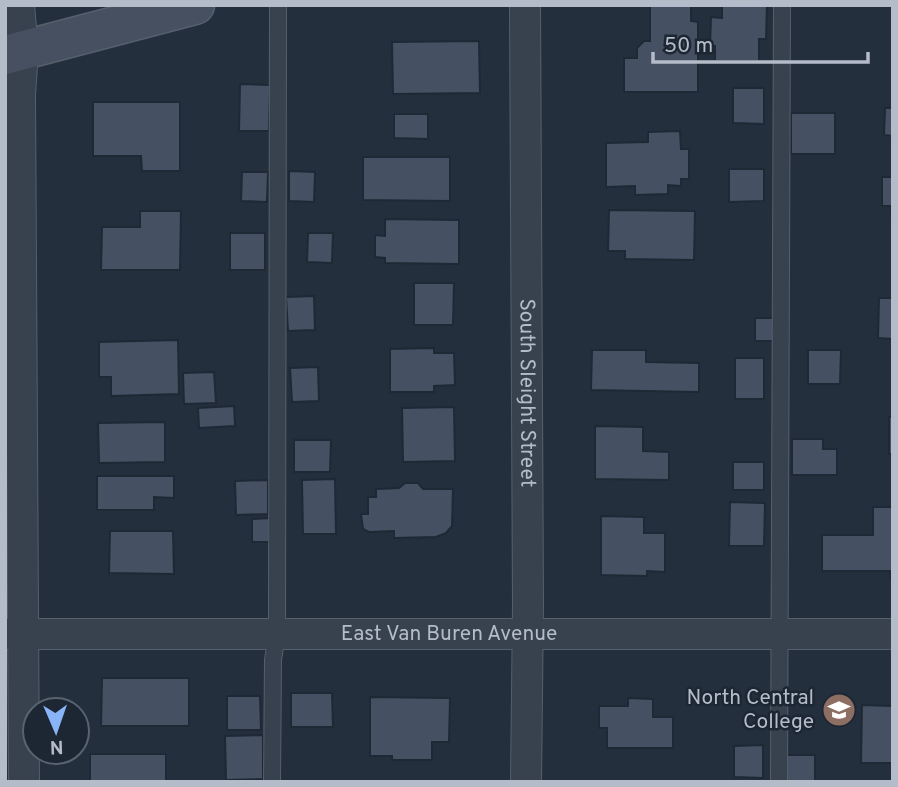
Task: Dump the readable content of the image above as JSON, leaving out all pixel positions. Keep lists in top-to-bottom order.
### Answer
{
  "streets": {
    "street": ["South Sleight Street", "East Van Buren Avenue"]
  },
  "crossings": [
    ["South Sleight Street", "East Van Buren Avenue"]
  ],
  "places": {
    "school or university": ["North Central College"]
  },
  "scale_bar": "50 m",
  "north": "bottom"
}
